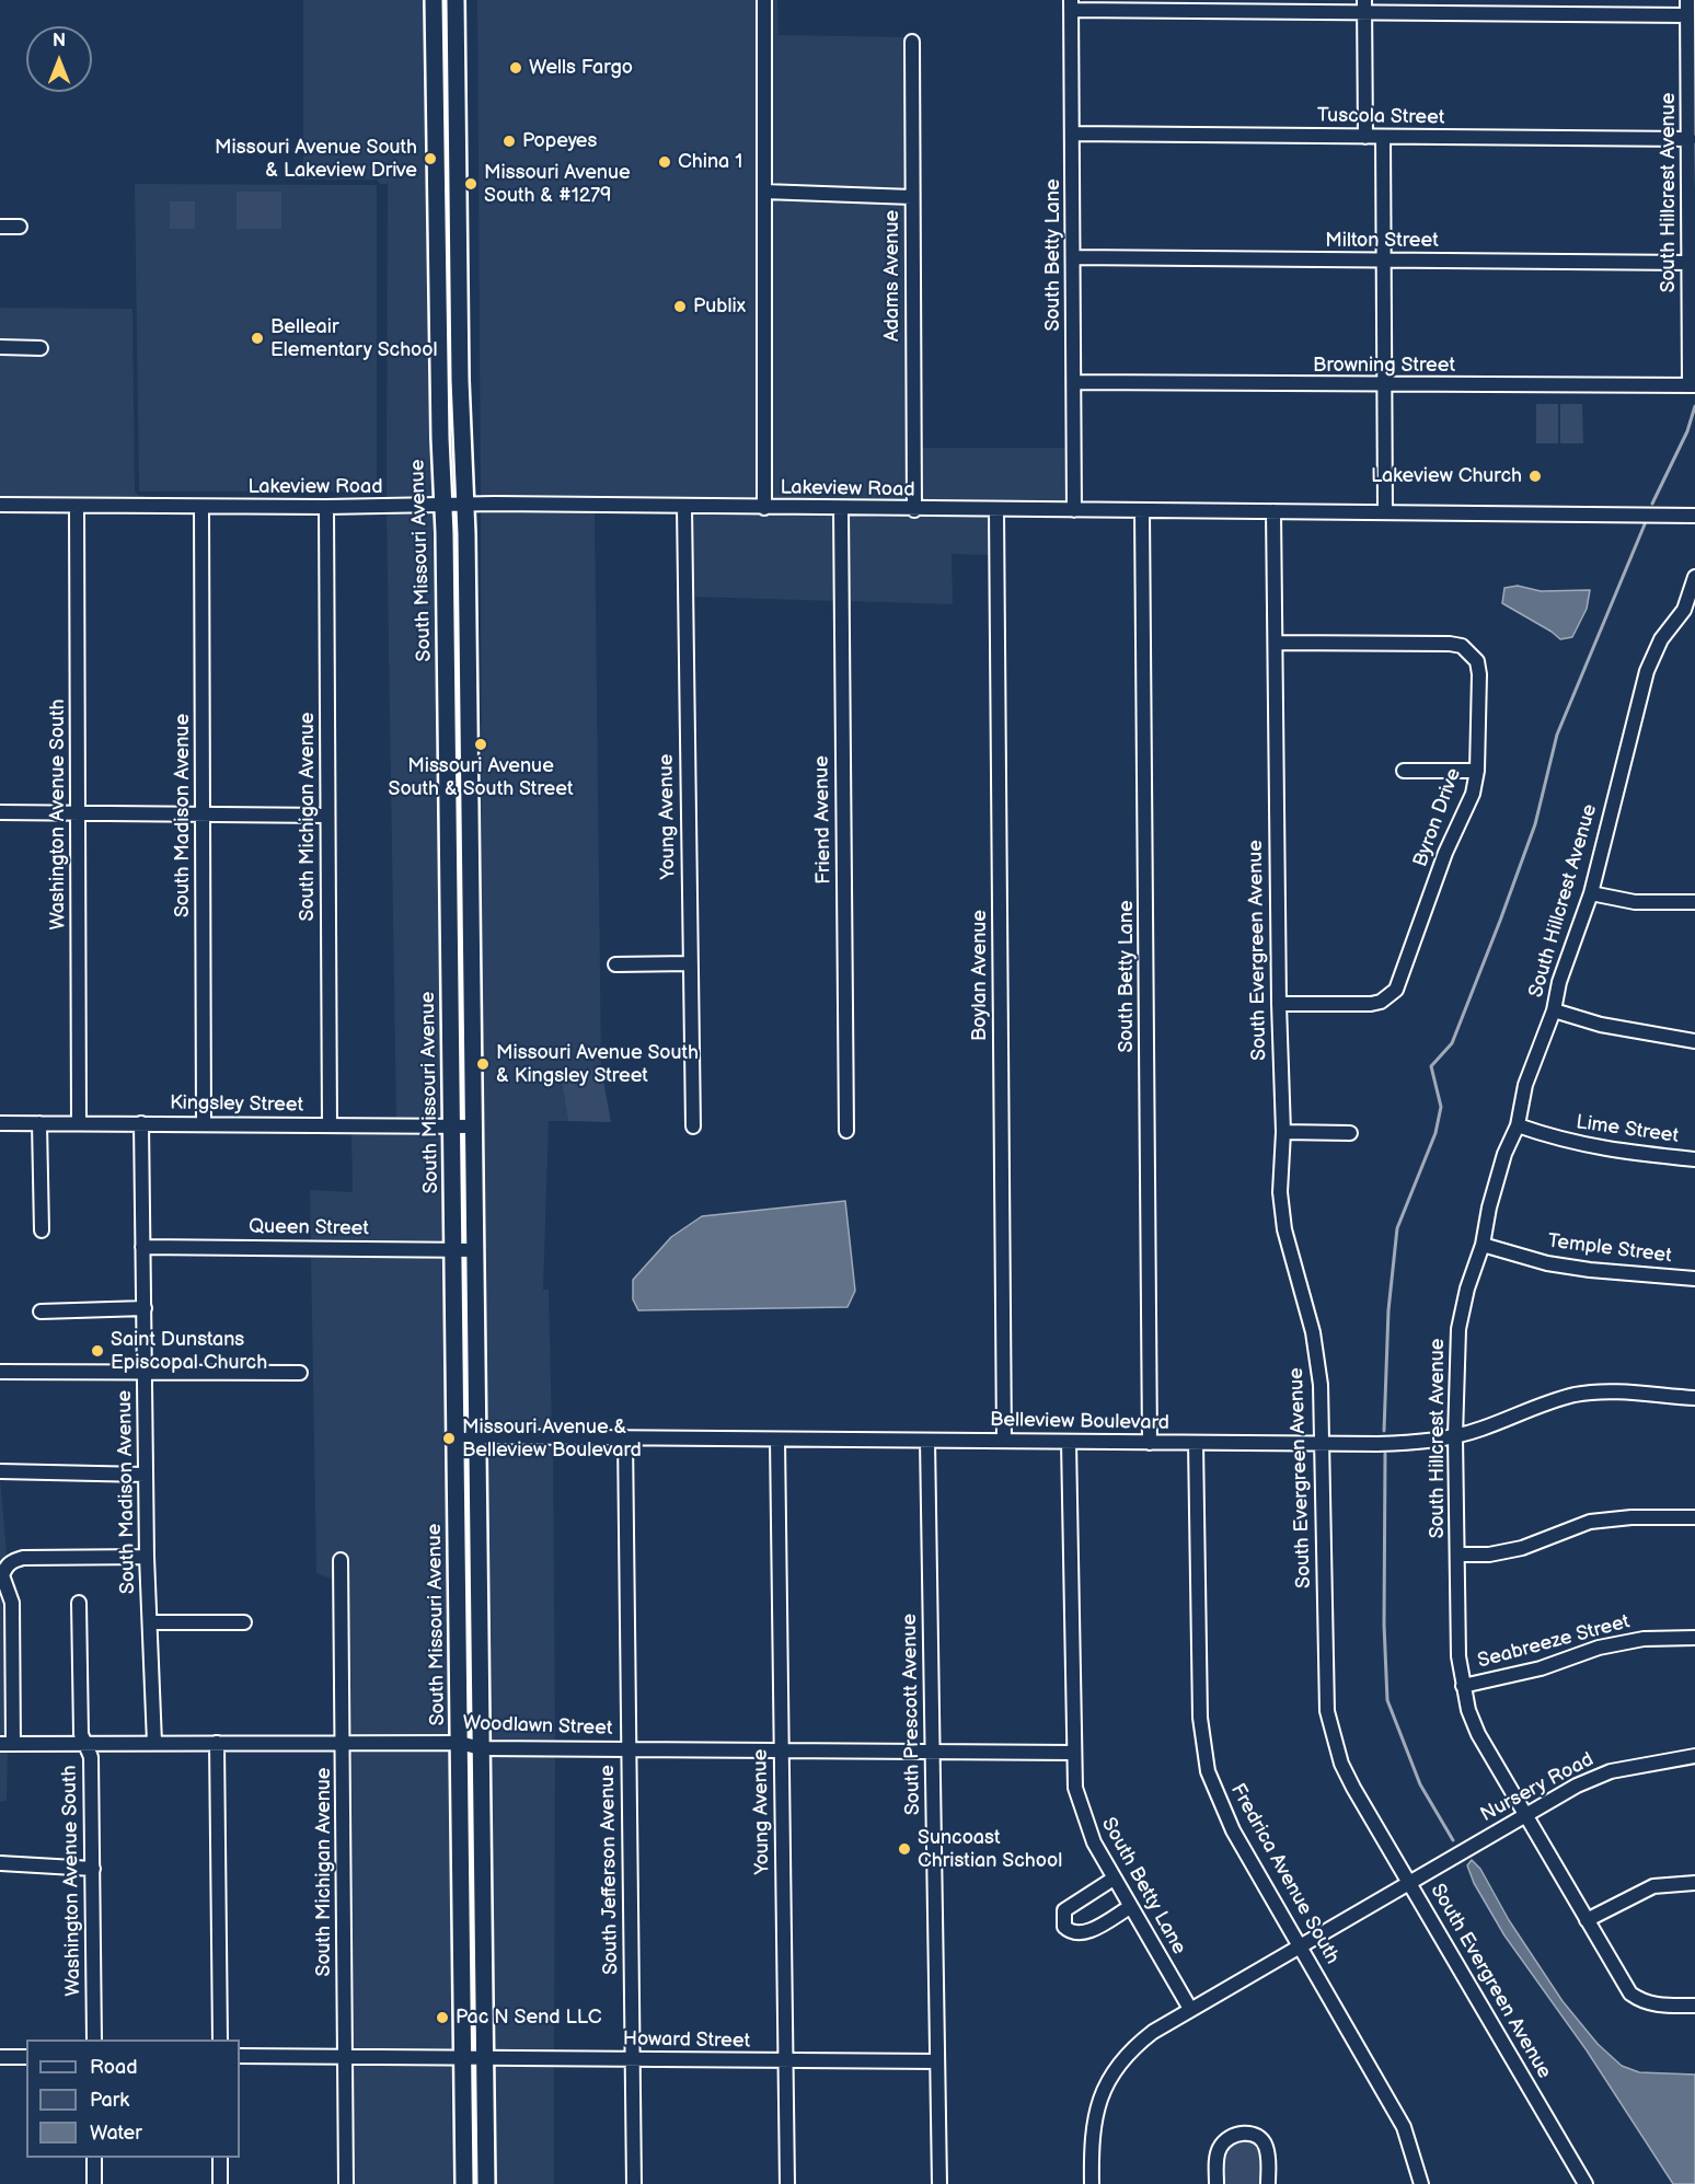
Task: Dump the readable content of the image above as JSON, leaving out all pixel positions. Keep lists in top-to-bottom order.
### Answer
{
  "streets": {
    "main road": ["South Missouri Avenue"],
    "street": [
      "Tuscola Street",
      "South Hillcrest Avenue",
      "Milton Street",
      "South Betty Lane",
      "Adams Avenue",
      "Browning Street",
      "Lakeview Road",
      "Washington Avenue South",
      "South Madison Avenue",
      "South Michigan Avenue",
      "Young Avenue",
      "Byron Drive",
      "Friend Avenue",
      "South Evergreen Avenue",
      "Boylan Avenue",
      "Kingsley Street",
      "Lime Street",
      "Queen Street",
      "Temple Street",
      "Belleview Boulevard",
      "Seabreeze Street",
      "South Prescott Avenue",
      "Woodlawn Street",
      "Nursery Road",
      "South Jefferson Avenue",
      "Fredrica Avenue South",
      "Howard Street"
    ]
  },
  "crossings": [
    ["Tuscola Street", "South Hillcrest Avenue"],
    ["Tuscola Street", "South Betty Lane"],
    ["South Hillcrest Avenue", "Milton Street"],
    ["South Hillcrest Avenue", "Browning Street"],
    ["South Hillcrest Avenue", "Lime Street"],
    ["South Hillcrest Avenue", "Temple Street"],
    ["South Hillcrest Avenue", "Belleview Boulevard"],
    ["South Hillcrest Avenue", "Seabreeze Street"],
    ["South Hillcrest Avenue", "Nursery Road"],
    ["Milton Street", "South Betty Lane"],
    ["South Betty Lane", "Browning Street"],
    ["South Betty Lane", "Lakeview Road"],
    ["South Betty Lane", "Belleview Boulevard"],
    ["South Betty Lane", "Woodlawn Street"],
    ["South Betty Lane", "Nursery Road"],
    ["Adams Avenue", "Lakeview Road"],
    ["Lakeview Road", "South Missouri Avenue"],
    ["Lakeview Road", "Washington Avenue South"],
    ["Lakeview Road", "South Madison Avenue"],
    ["Lakeview Road", "South Michigan Avenue"],
    ["Lakeview Road", "Young Avenue"],
    ["Lakeview Road", "Friend Avenue"],
    ["Lakeview Road", "South Evergreen Avenue"],
    ["Lakeview Road", "Boylan Avenue"],
    ["South Missouri Avenue", "Kingsley Street"],
    ["South Missouri Avenue", "Queen Street"],
    ["South Missouri Avenue", "Belleview Boulevard"],
    ["South Missouri Avenue", "Woodlawn Street"],
    ["South Missouri Avenue", "Howard Street"],
    ["Washington Avenue South", "Kingsley Street"],
    ["Washington Avenue South", "Woodlawn Street"],
    ["South Madison Avenue", "Kingsley Street"],
    ["South Madison Avenue", "Queen Street"],
    ["South Madison Avenue", "Woodlawn Street"],
    ["South Michigan Avenue", "Kingsley Street"],
    ["South Michigan Avenue", "Woodlawn Street"],
    ["South Michigan Avenue", "Howard Street"],
    ["Young Avenue", "Belleview Boulevard"],
    ["Young Avenue", "Woodlawn Street"],
    ["Young Avenue", "Howard Street"],
    ["Byron Drive", "South Evergreen Avenue"],
    ["South Evergreen Avenue", "Belleview Boulevard"],
    ["South Evergreen Avenue", "Nursery Road"],
    ["Boylan Avenue", "Belleview Boulevard"],
    ["Belleview Boulevard", "South Prescott Avenue"],
    ["Belleview Boulevard", "South Jefferson Avenue"],
    ["Belleview Boulevard", "Fredrica Avenue South"],
    ["South Prescott Avenue", "Woodlawn Street"],
    ["South Prescott Avenue", "Howard Street"],
    ["Woodlawn Street", "South Jefferson Avenue"],
    ["Nursery Road", "Fredrica Avenue South"],
    ["South Jefferson Avenue", "Howard Street"]
  ],
  "places": [
    "Wells Fargo",
    "Popeyes",
    "Missouri Avenue South & Lakeview Drive",
    "China 1",
    "Missouri Avenue South & #1279",
    "Publix",
    "Belleair Elementary School",
    "Lakeview Church",
    "Missouri Avenue South & South Street",
    "Missouri Avenue South & Kingsley Street",
    "Saint Dunstans Episcopal Church",
    "Missouri Avenue & Belleview Boulevard",
    "Suncoast Christian School",
    "Pac N Send LLC"
  ],
  "legend": ["Road", "Park", "Water"],
  "north": "top"
}
